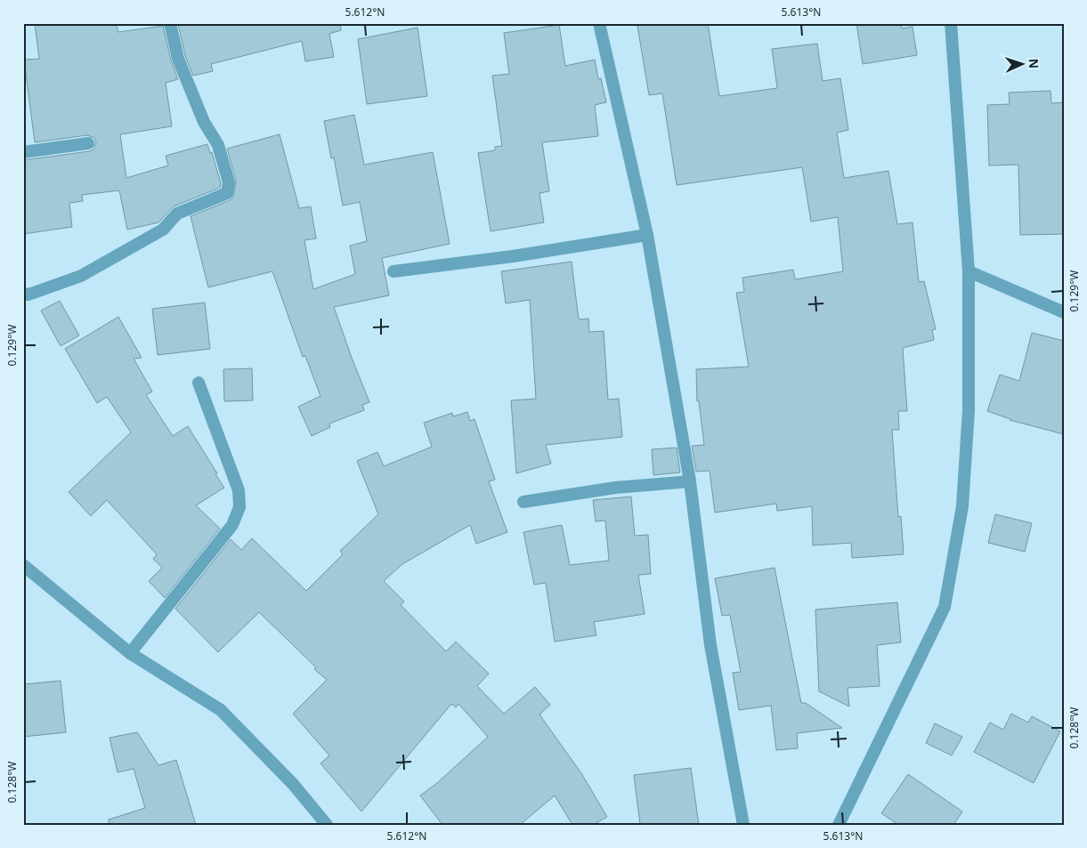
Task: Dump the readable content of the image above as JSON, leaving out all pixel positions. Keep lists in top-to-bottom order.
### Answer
{
  "north": "right",
  "coordinates": [
    "5.612°N",
    "5.613°N",
    "0.129°W",
    "0.128°W"
  ]
}
